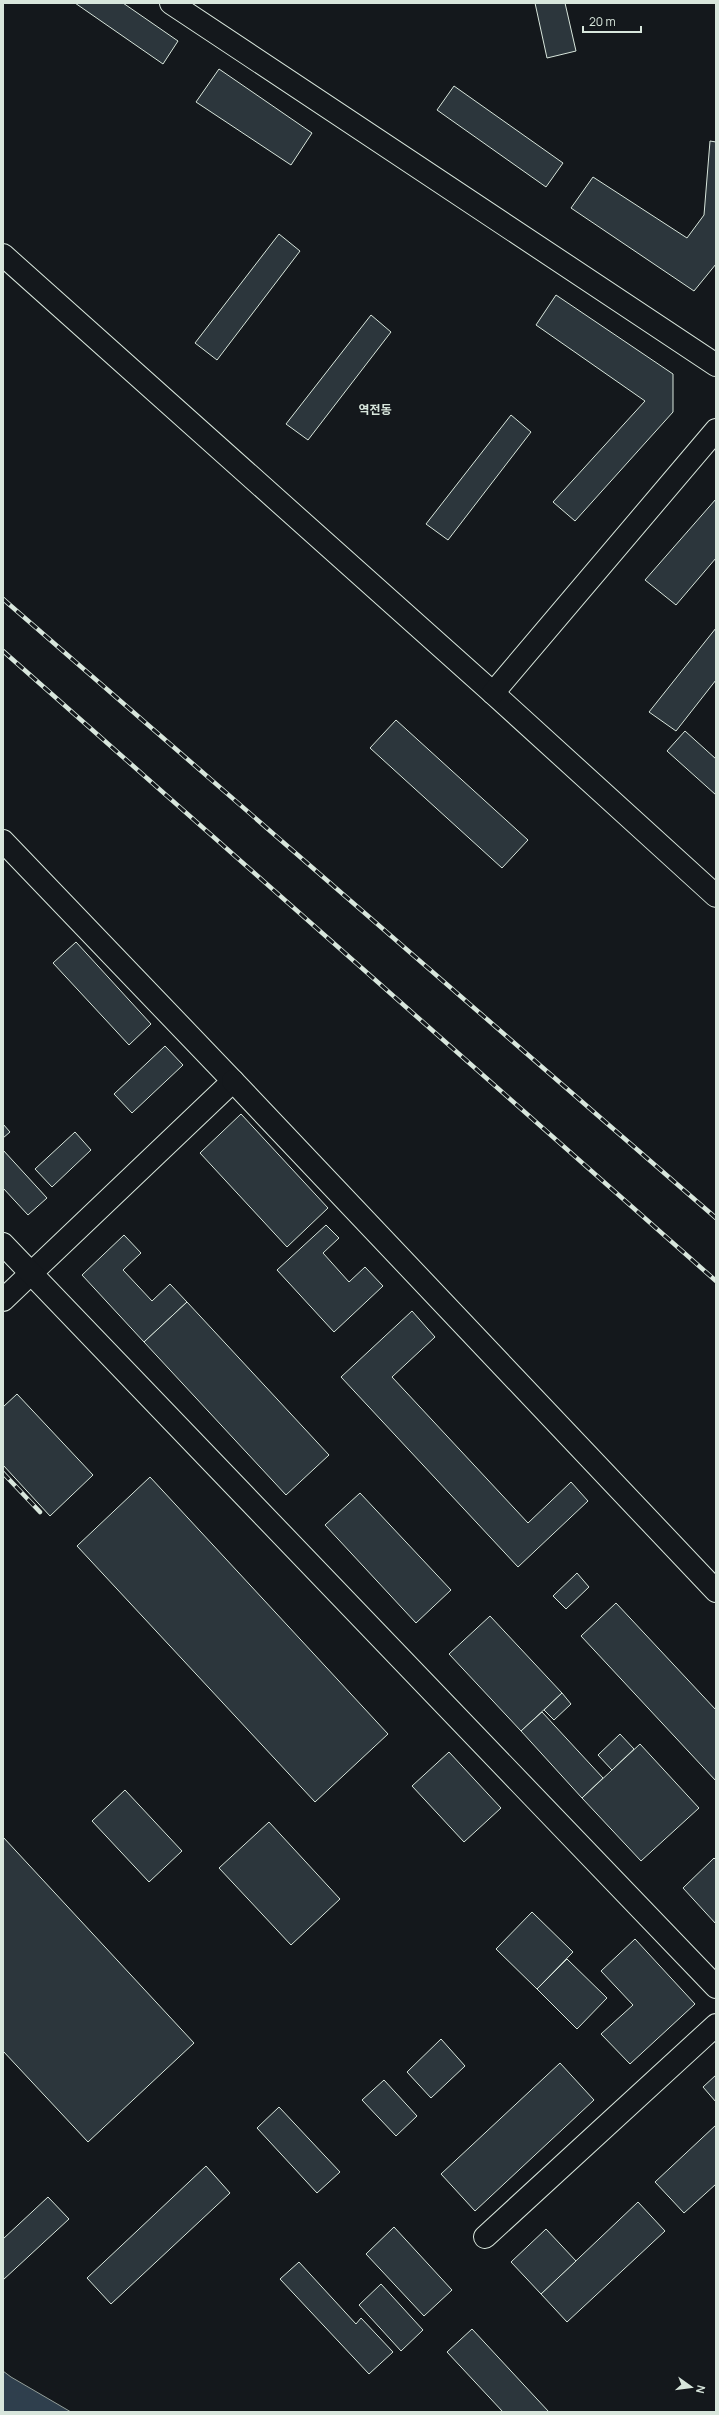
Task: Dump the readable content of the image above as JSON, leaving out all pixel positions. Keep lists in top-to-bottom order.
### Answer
{
  "districts": ["역전동"],
  "scale_bar": "20 m",
  "north": "right"
}
